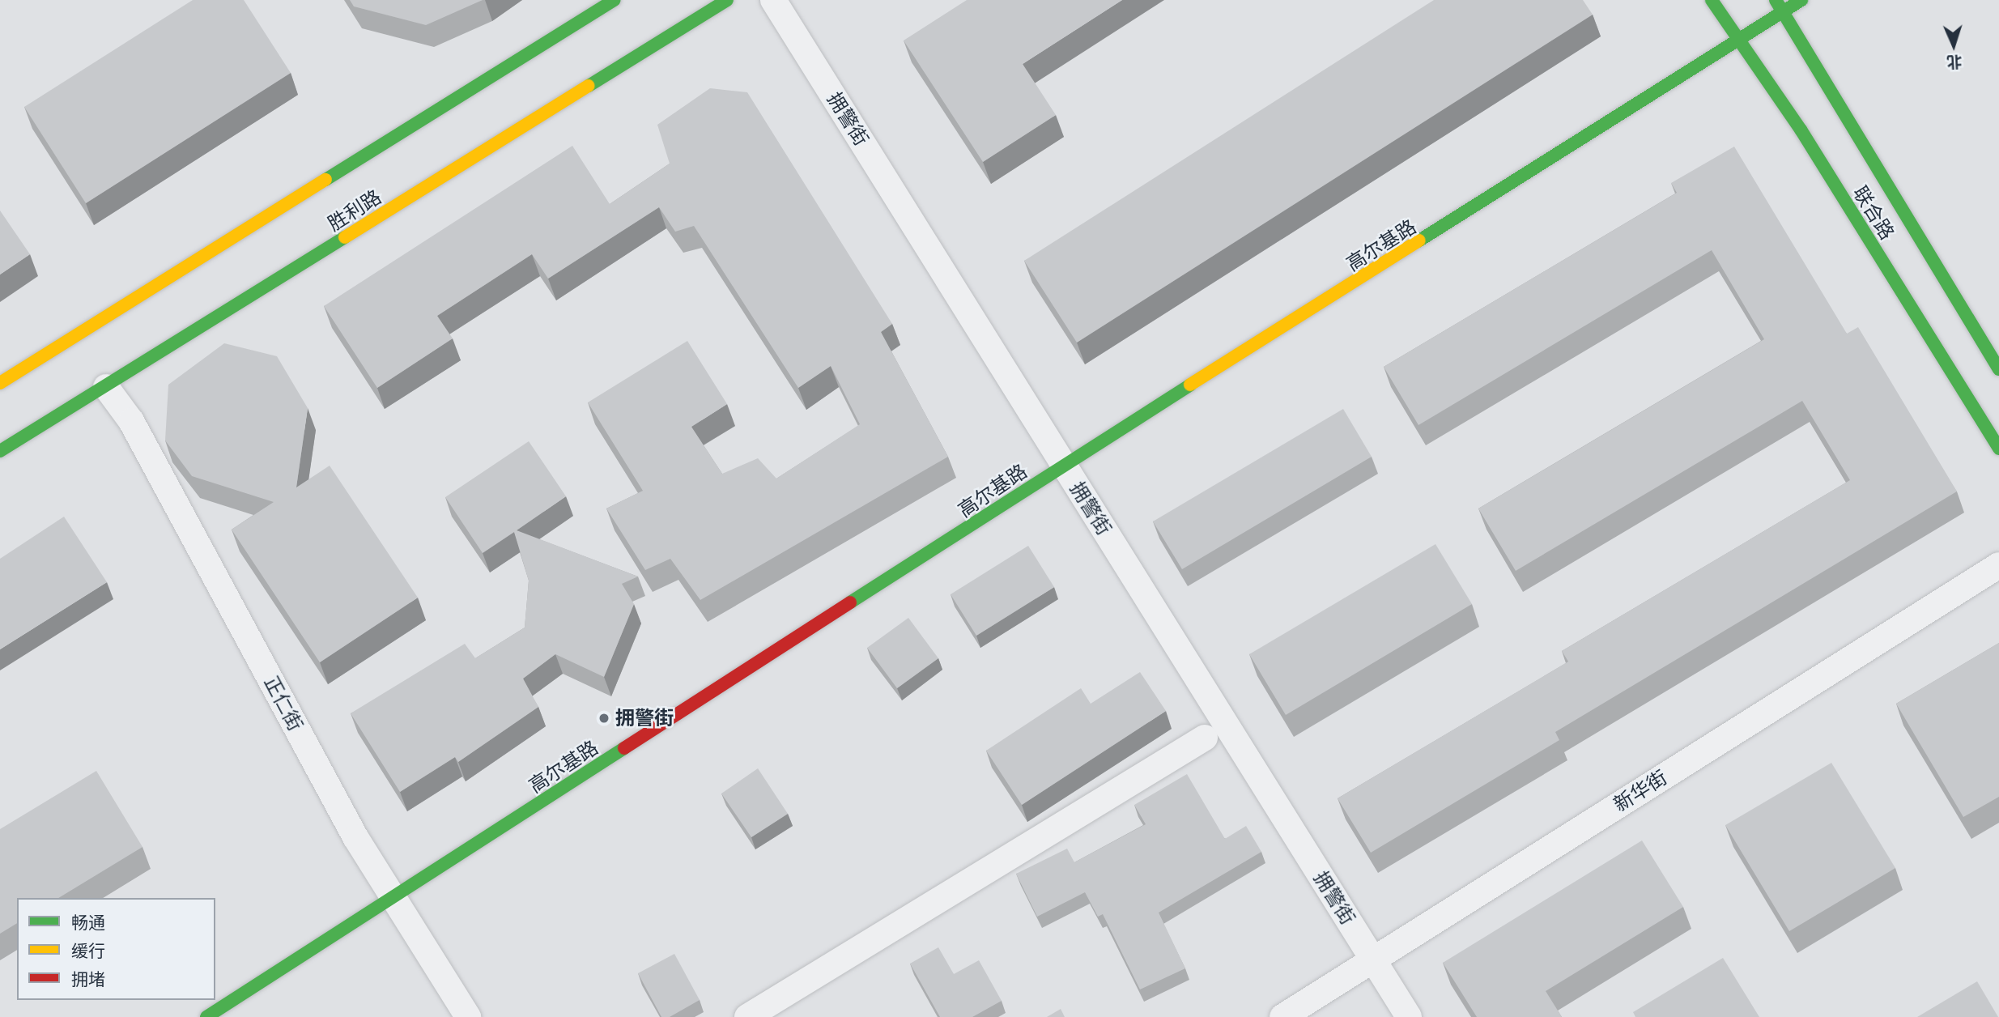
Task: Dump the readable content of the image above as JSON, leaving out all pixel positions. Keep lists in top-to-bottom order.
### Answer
{
  "streets": {
    "main road": ["胜利路", "联合路", "高尔基路"],
    "street": ["拥警街", "正仁街", "新华街"]
  },
  "crossings": [
    ["拥警街", "高尔基路"],
    ["拥警街", "新华街"],
    ["胜利路", "正仁街"],
    ["联合路", "高尔基路"],
    ["高尔基路", "正仁街"]
  ],
  "places": ["拥警街"],
  "legend": ["畅通", "缓行", "拥堵"],
  "north": "bottom"
}
